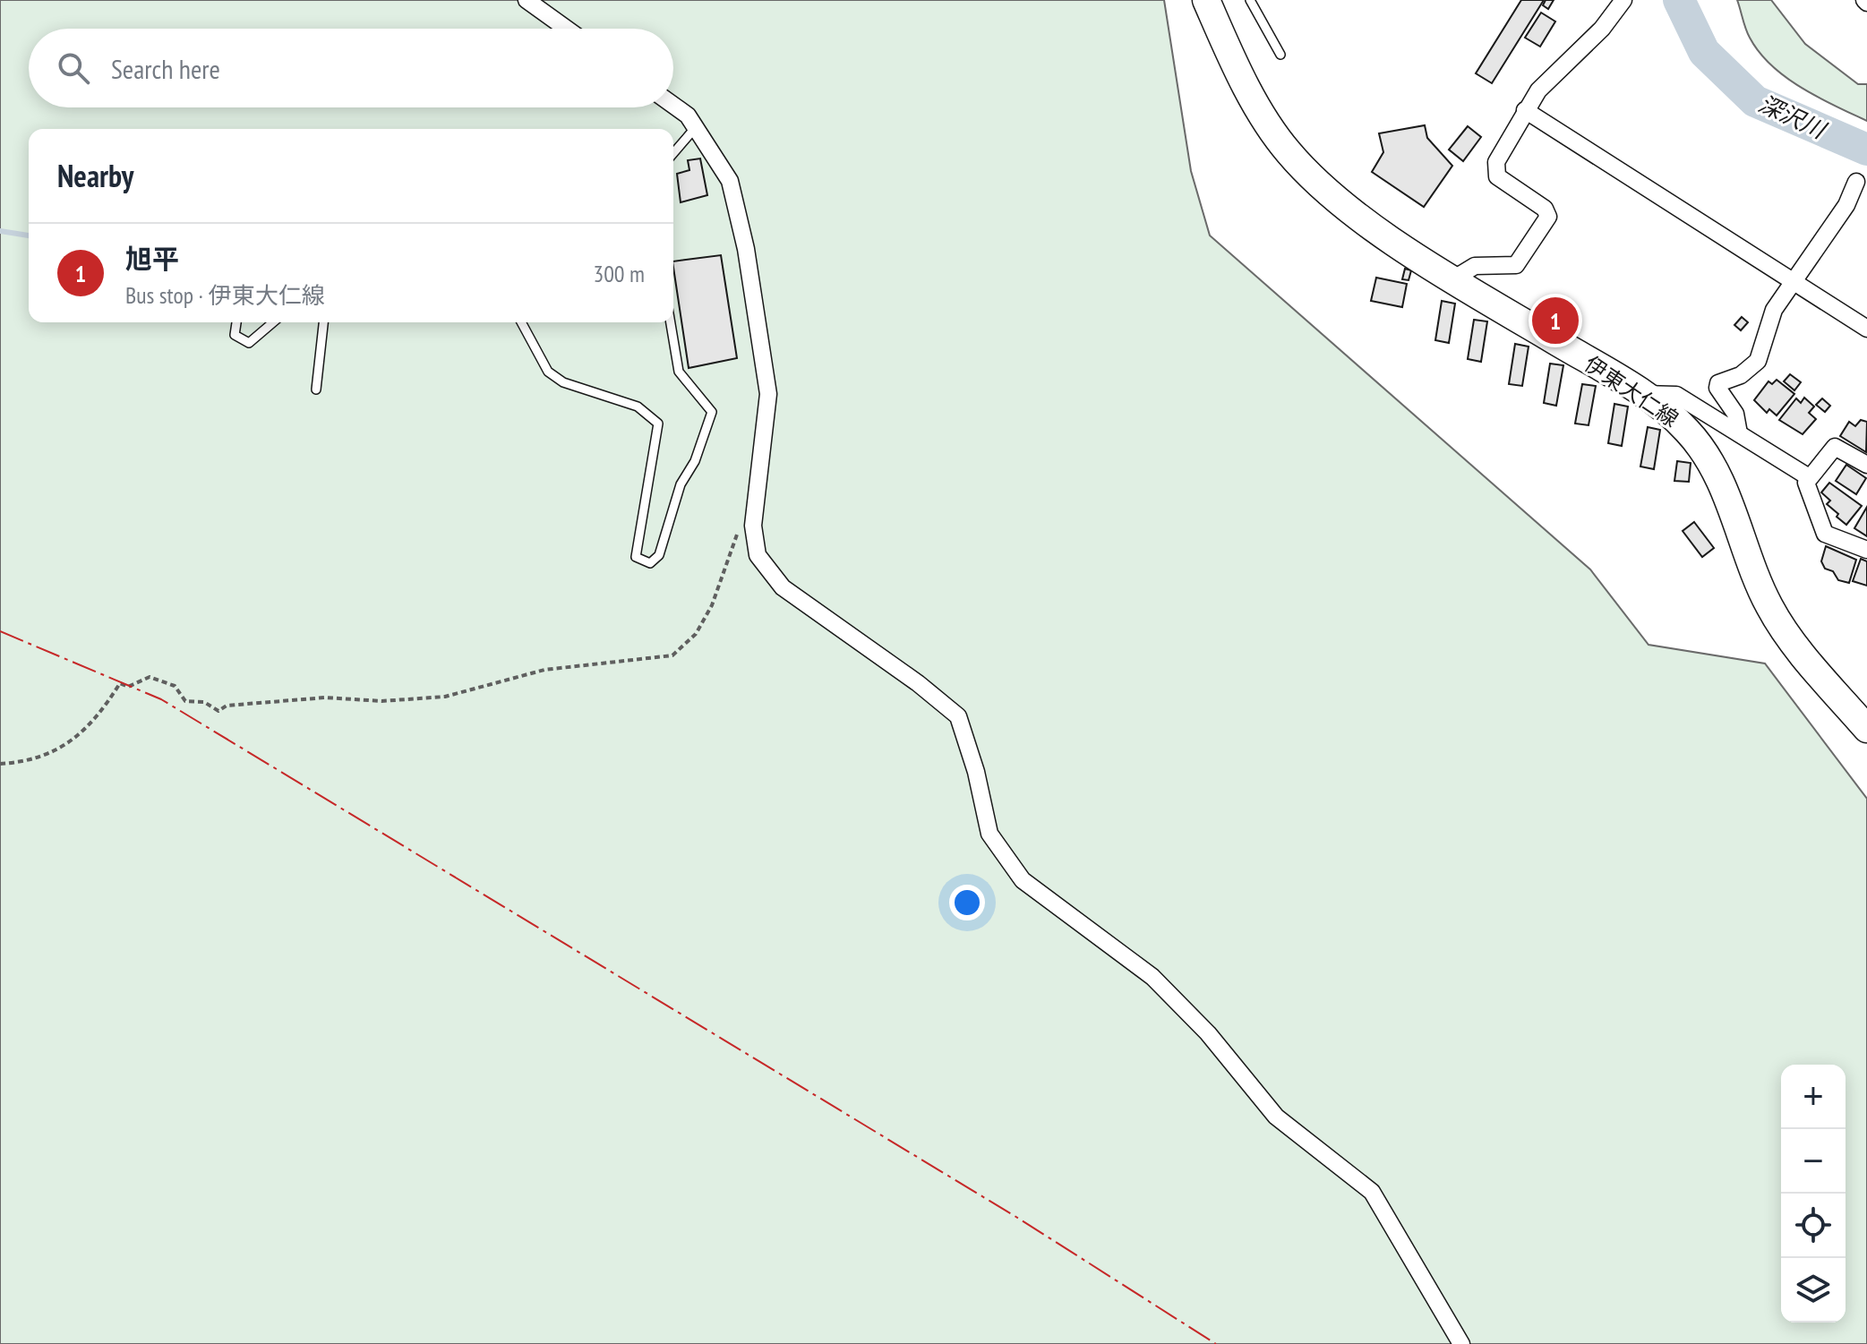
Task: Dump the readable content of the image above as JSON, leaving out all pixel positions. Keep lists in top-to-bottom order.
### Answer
{
  "streets": {
    "main road": ["伊東大仁線"]
  },
  "water": ["深沢川"],
  "page": {
    "search": "Search here",
    "heading": "Nearby",
    "list": [
      {
        "mark": "1",
        "name": "旭平",
        "note": "Bus stop · 伊東大仁線",
        "value": "300 m"
      }
    ],
    "pins": "1",
    "map_buttons": ["+", "−"]
  }
}
